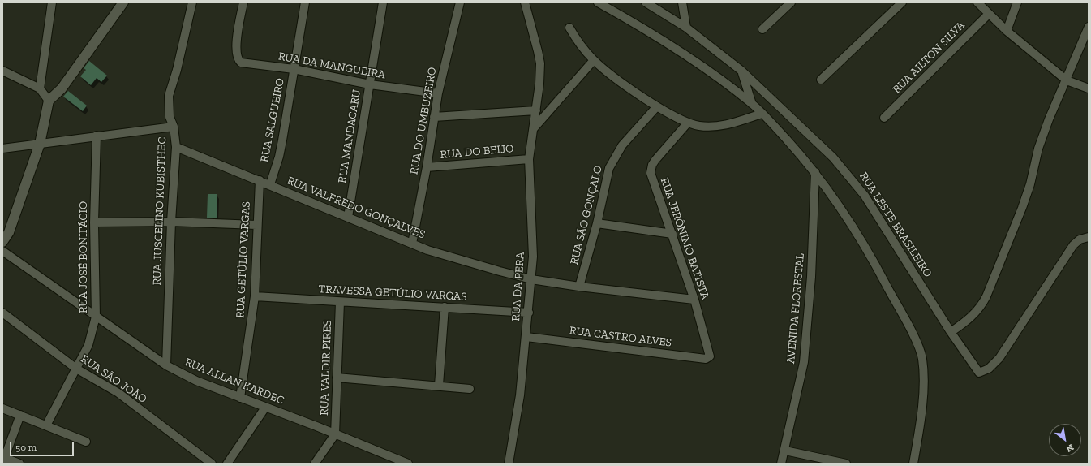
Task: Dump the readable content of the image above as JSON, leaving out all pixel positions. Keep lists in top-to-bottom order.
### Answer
{
  "streets": {
    "street": [
      "RUA AILTON SILVA",
      "RUA DA MANGUEIRA",
      "RUA SALGUEIRO",
      "RUA DO UMBUZEIRO",
      "RUA MANDACARU",
      "RUA DO BEIJO",
      "RUA VALFREDO GONÇALVES",
      "RUA JUSCELINO KUBISTHEC",
      "RUA SÃO GONÇALO",
      "RUA LESTE BRASILEIRO",
      "RUA JERÔNIMO BATISTA",
      "RUA JOSÉ BONIFÁCIO",
      "RUA GETÚLIO VARGAS",
      "RUA DA PERA",
      "TRAVESSA GETÚLIO VARGAS",
      "AVENIDA FLORESTAL",
      "RUA CASTRO ALVES",
      "RUA VALDIR PIRES",
      "RUA SÃO JOÃO",
      "RUA ALLAN KARDEC"
    ]
  },
  "crossings": [
    ["RUA DA MANGUEIRA", "RUA SALGUEIRO"],
    ["RUA DA MANGUEIRA", "RUA DO UMBUZEIRO"],
    ["RUA DA MANGUEIRA", "RUA MANDACARU"],
    ["RUA SALGUEIRO", "RUA VALFREDO GONÇALVES"],
    ["RUA DO UMBUZEIRO", "RUA DO BEIJO"],
    ["RUA DO UMBUZEIRO", "RUA VALFREDO GONÇALVES"],
    ["RUA MANDACARU", "RUA VALFREDO GONÇALVES"],
    ["RUA DO BEIJO", "RUA DA PERA"],
    ["RUA VALFREDO GONÇALVES", "RUA JUSCELINO KUBISTHEC"],
    ["RUA VALFREDO GONÇALVES", "RUA SÃO GONÇALO"],
    ["RUA VALFREDO GONÇALVES", "RUA JERÔNIMO BATISTA"],
    ["RUA VALFREDO GONÇALVES", "RUA GETÚLIO VARGAS"],
    ["RUA VALFREDO GONÇALVES", "RUA DA PERA"],
    ["RUA JUSCELINO KUBISTHEC", "RUA ALLAN KARDEC"],
    ["RUA JERÔNIMO BATISTA", "RUA CASTRO ALVES"],
    ["RUA JOSÉ BONIFÁCIO", "RUA SÃO JOÃO"],
    ["RUA JOSÉ BONIFÁCIO", "RUA ALLAN KARDEC"],
    ["RUA GETÚLIO VARGAS", "TRAVESSA GETÚLIO VARGAS"],
    ["RUA GETÚLIO VARGAS", "RUA ALLAN KARDEC"],
    ["RUA DA PERA", "TRAVESSA GETÚLIO VARGAS"],
    ["RUA DA PERA", "RUA CASTRO ALVES"],
    ["TRAVESSA GETÚLIO VARGAS", "RUA VALDIR PIRES"],
    ["RUA VALDIR PIRES", "RUA ALLAN KARDEC"]
  ],
  "scale_bar": "50 m",
  "north": "bottom right"
}
